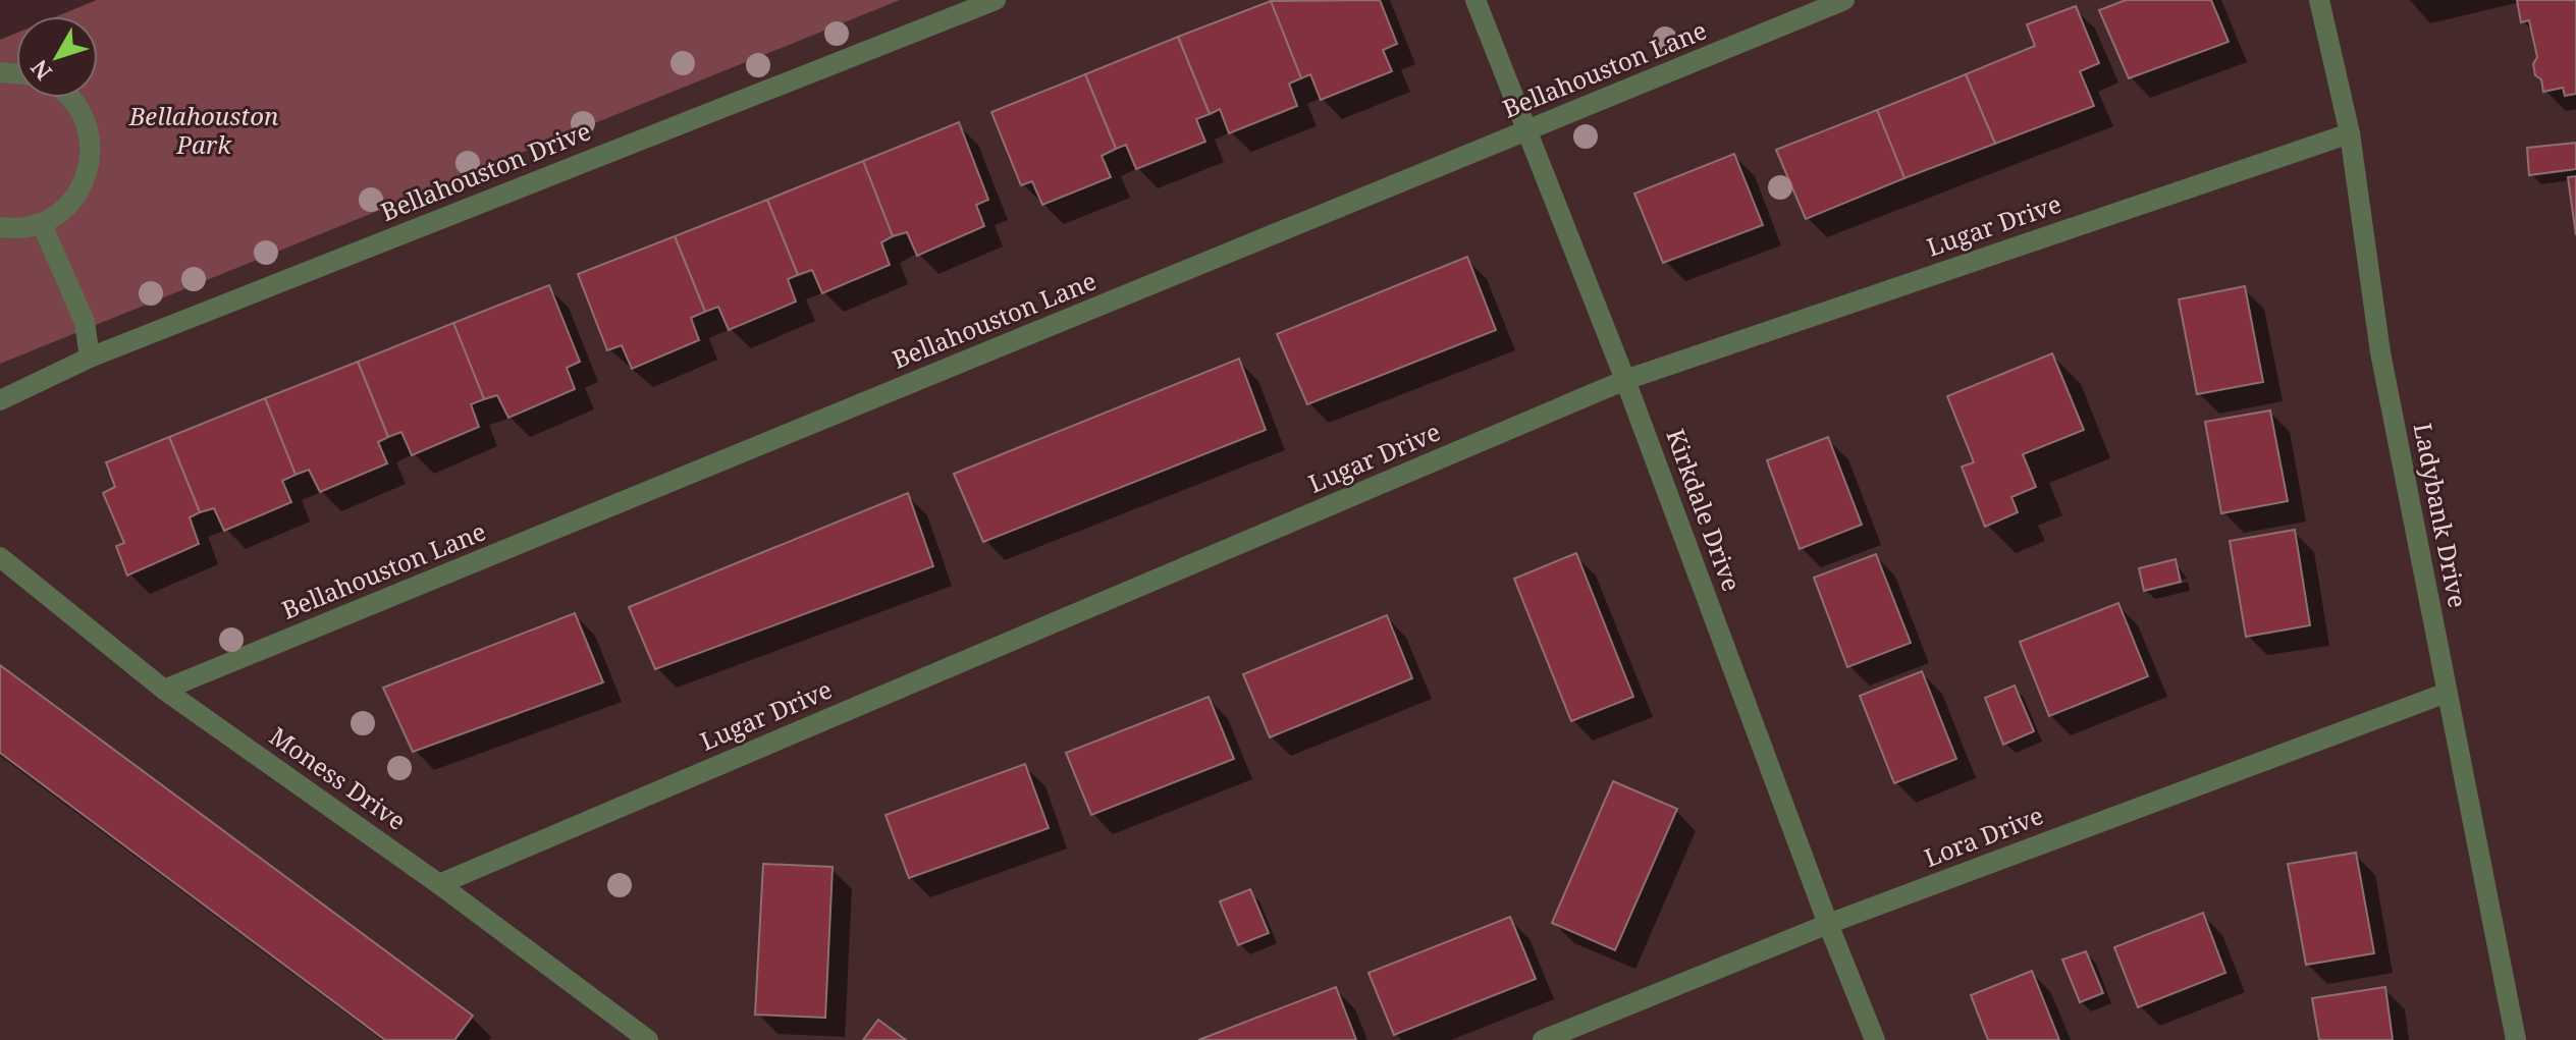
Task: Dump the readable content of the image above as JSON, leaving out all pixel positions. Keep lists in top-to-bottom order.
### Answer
{
  "streets": {
    "street": [
      "Bellahouston Lane",
      "Bellahouston Drive",
      "Lugar Drive",
      "Kirkdale Drive",
      "Ladybank Drive",
      "Moness Drive",
      "Lora Drive"
    ]
  },
  "crossings": [
    ["Bellahouston Lane", "Kirkdale Drive"],
    ["Bellahouston Lane", "Moness Drive"],
    ["Lugar Drive", "Kirkdale Drive"],
    ["Lugar Drive", "Ladybank Drive"],
    ["Lugar Drive", "Moness Drive"],
    ["Kirkdale Drive", "Lora Drive"],
    ["Ladybank Drive", "Lora Drive"]
  ],
  "parks": ["Bellahouston Park"],
  "north": "bottom left"
}
